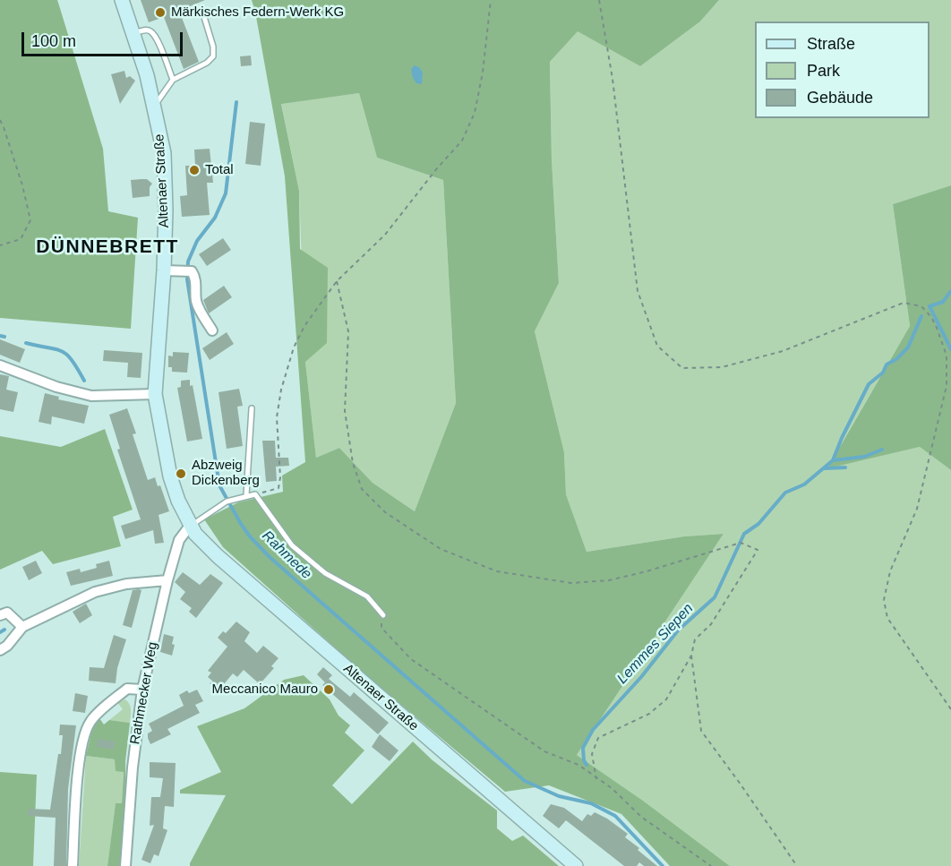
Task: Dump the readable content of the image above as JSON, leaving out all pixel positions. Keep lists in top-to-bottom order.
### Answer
{
  "streets": {
    "main road": ["Altenaer Straße"],
    "street": ["Rathmecker Weg"]
  },
  "crossings": [
    ["Altenaer Straße", "Rathmecker Weg"]
  ],
  "districts": ["DÜNNEBRETT"],
  "water": ["Rahmede", "Lemmes Siepen"],
  "places": [
    "Märkisches Federn-Werk KG",
    "Total",
    "Abzweig Dickenberg",
    "Meccanico Mauro"
  ],
  "legend": ["Straße", "Park", "Gebäude"],
  "scale_bar": "100 m"
}
